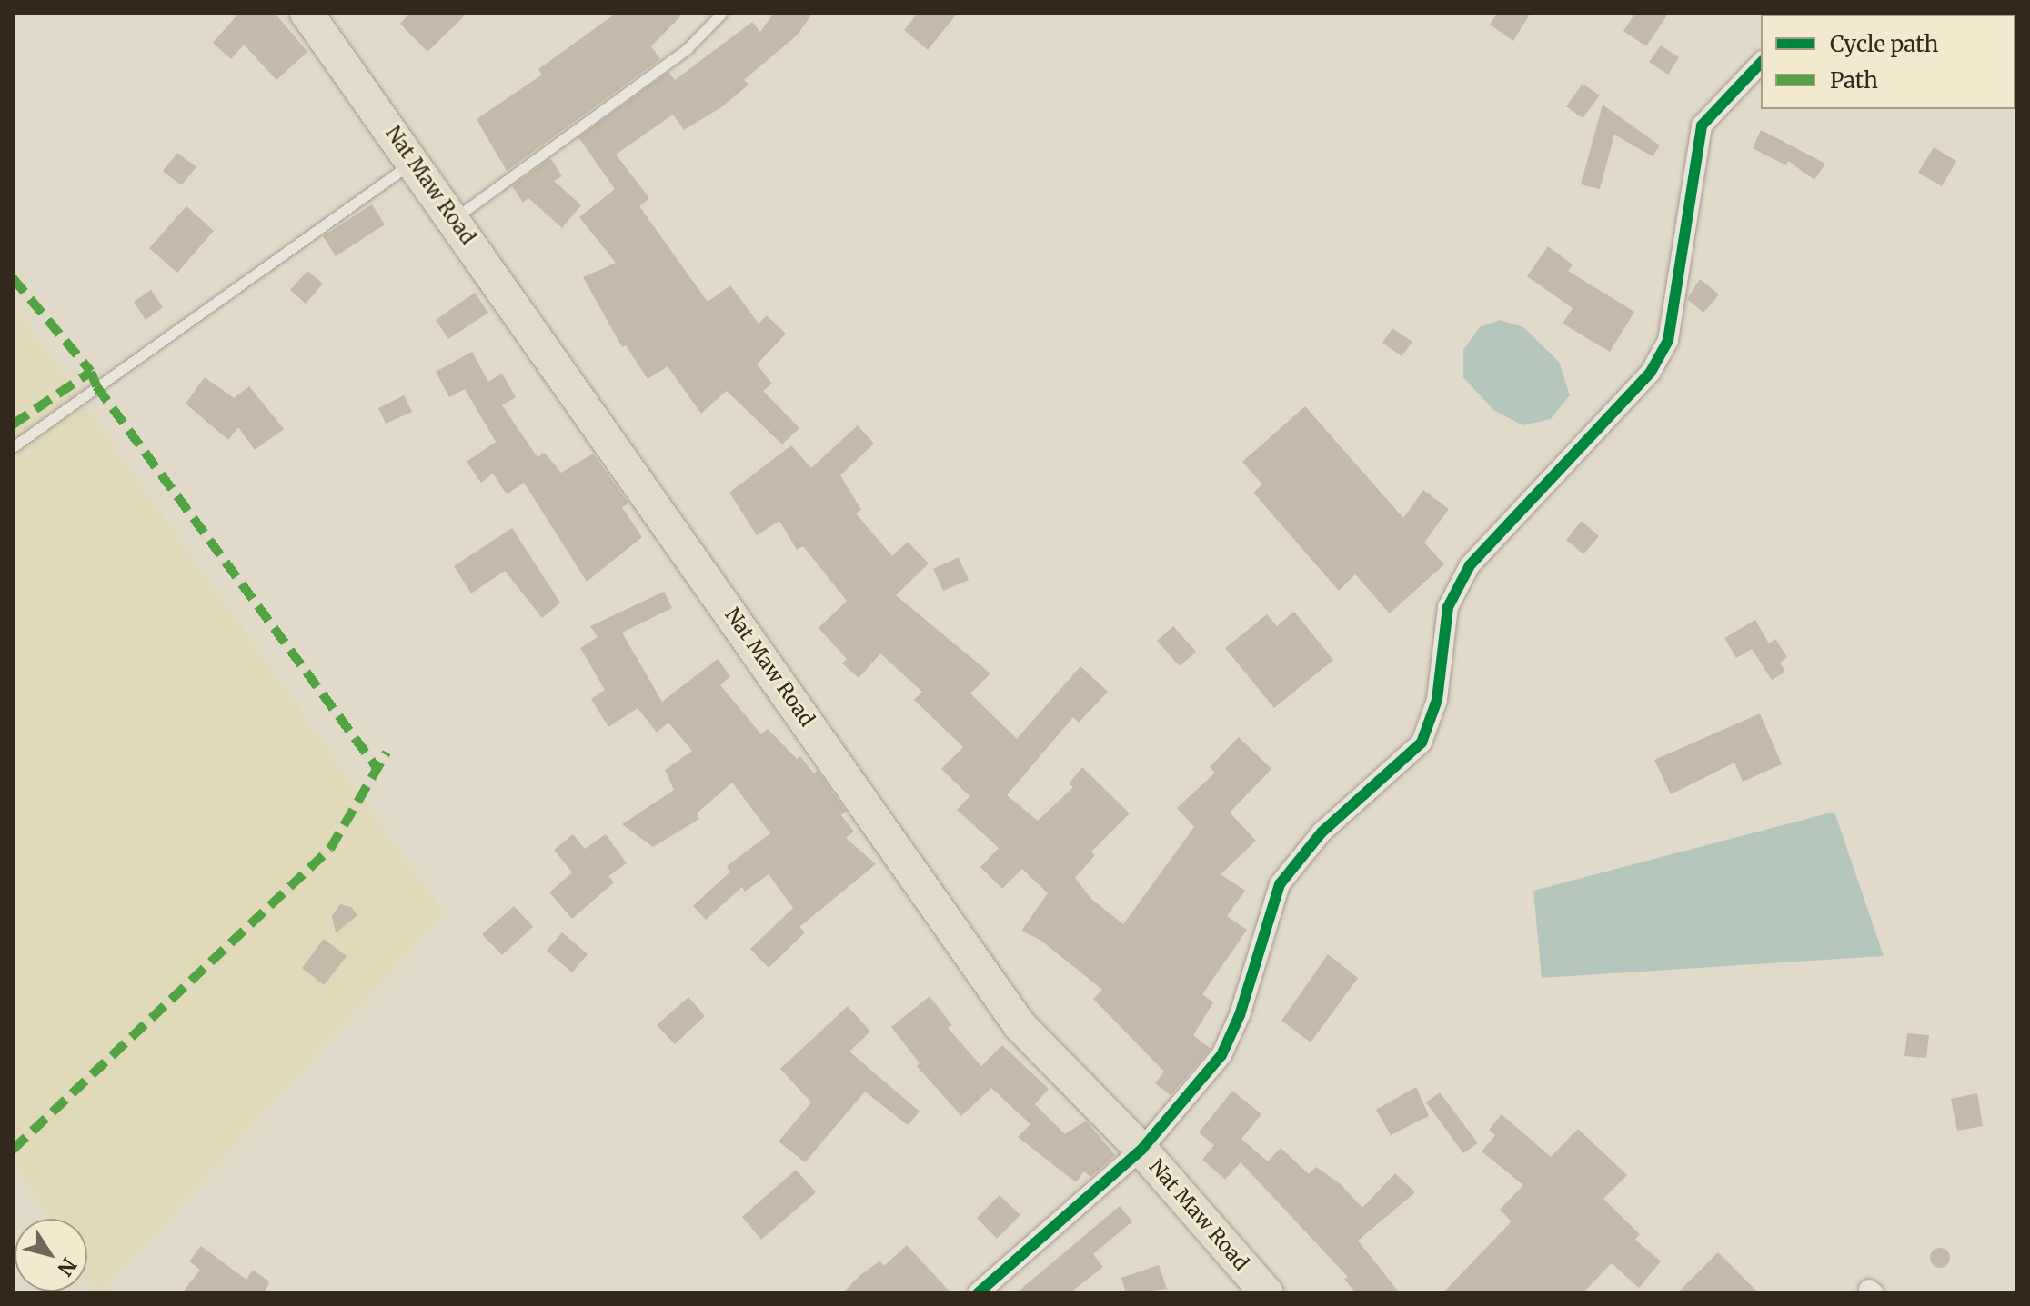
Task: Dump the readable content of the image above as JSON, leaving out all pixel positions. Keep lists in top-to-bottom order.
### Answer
{
  "streets": {
    "main road": ["Nat Maw Road"]
  },
  "legend": ["Cycle path", "Path"],
  "north": "bottom right"
}
